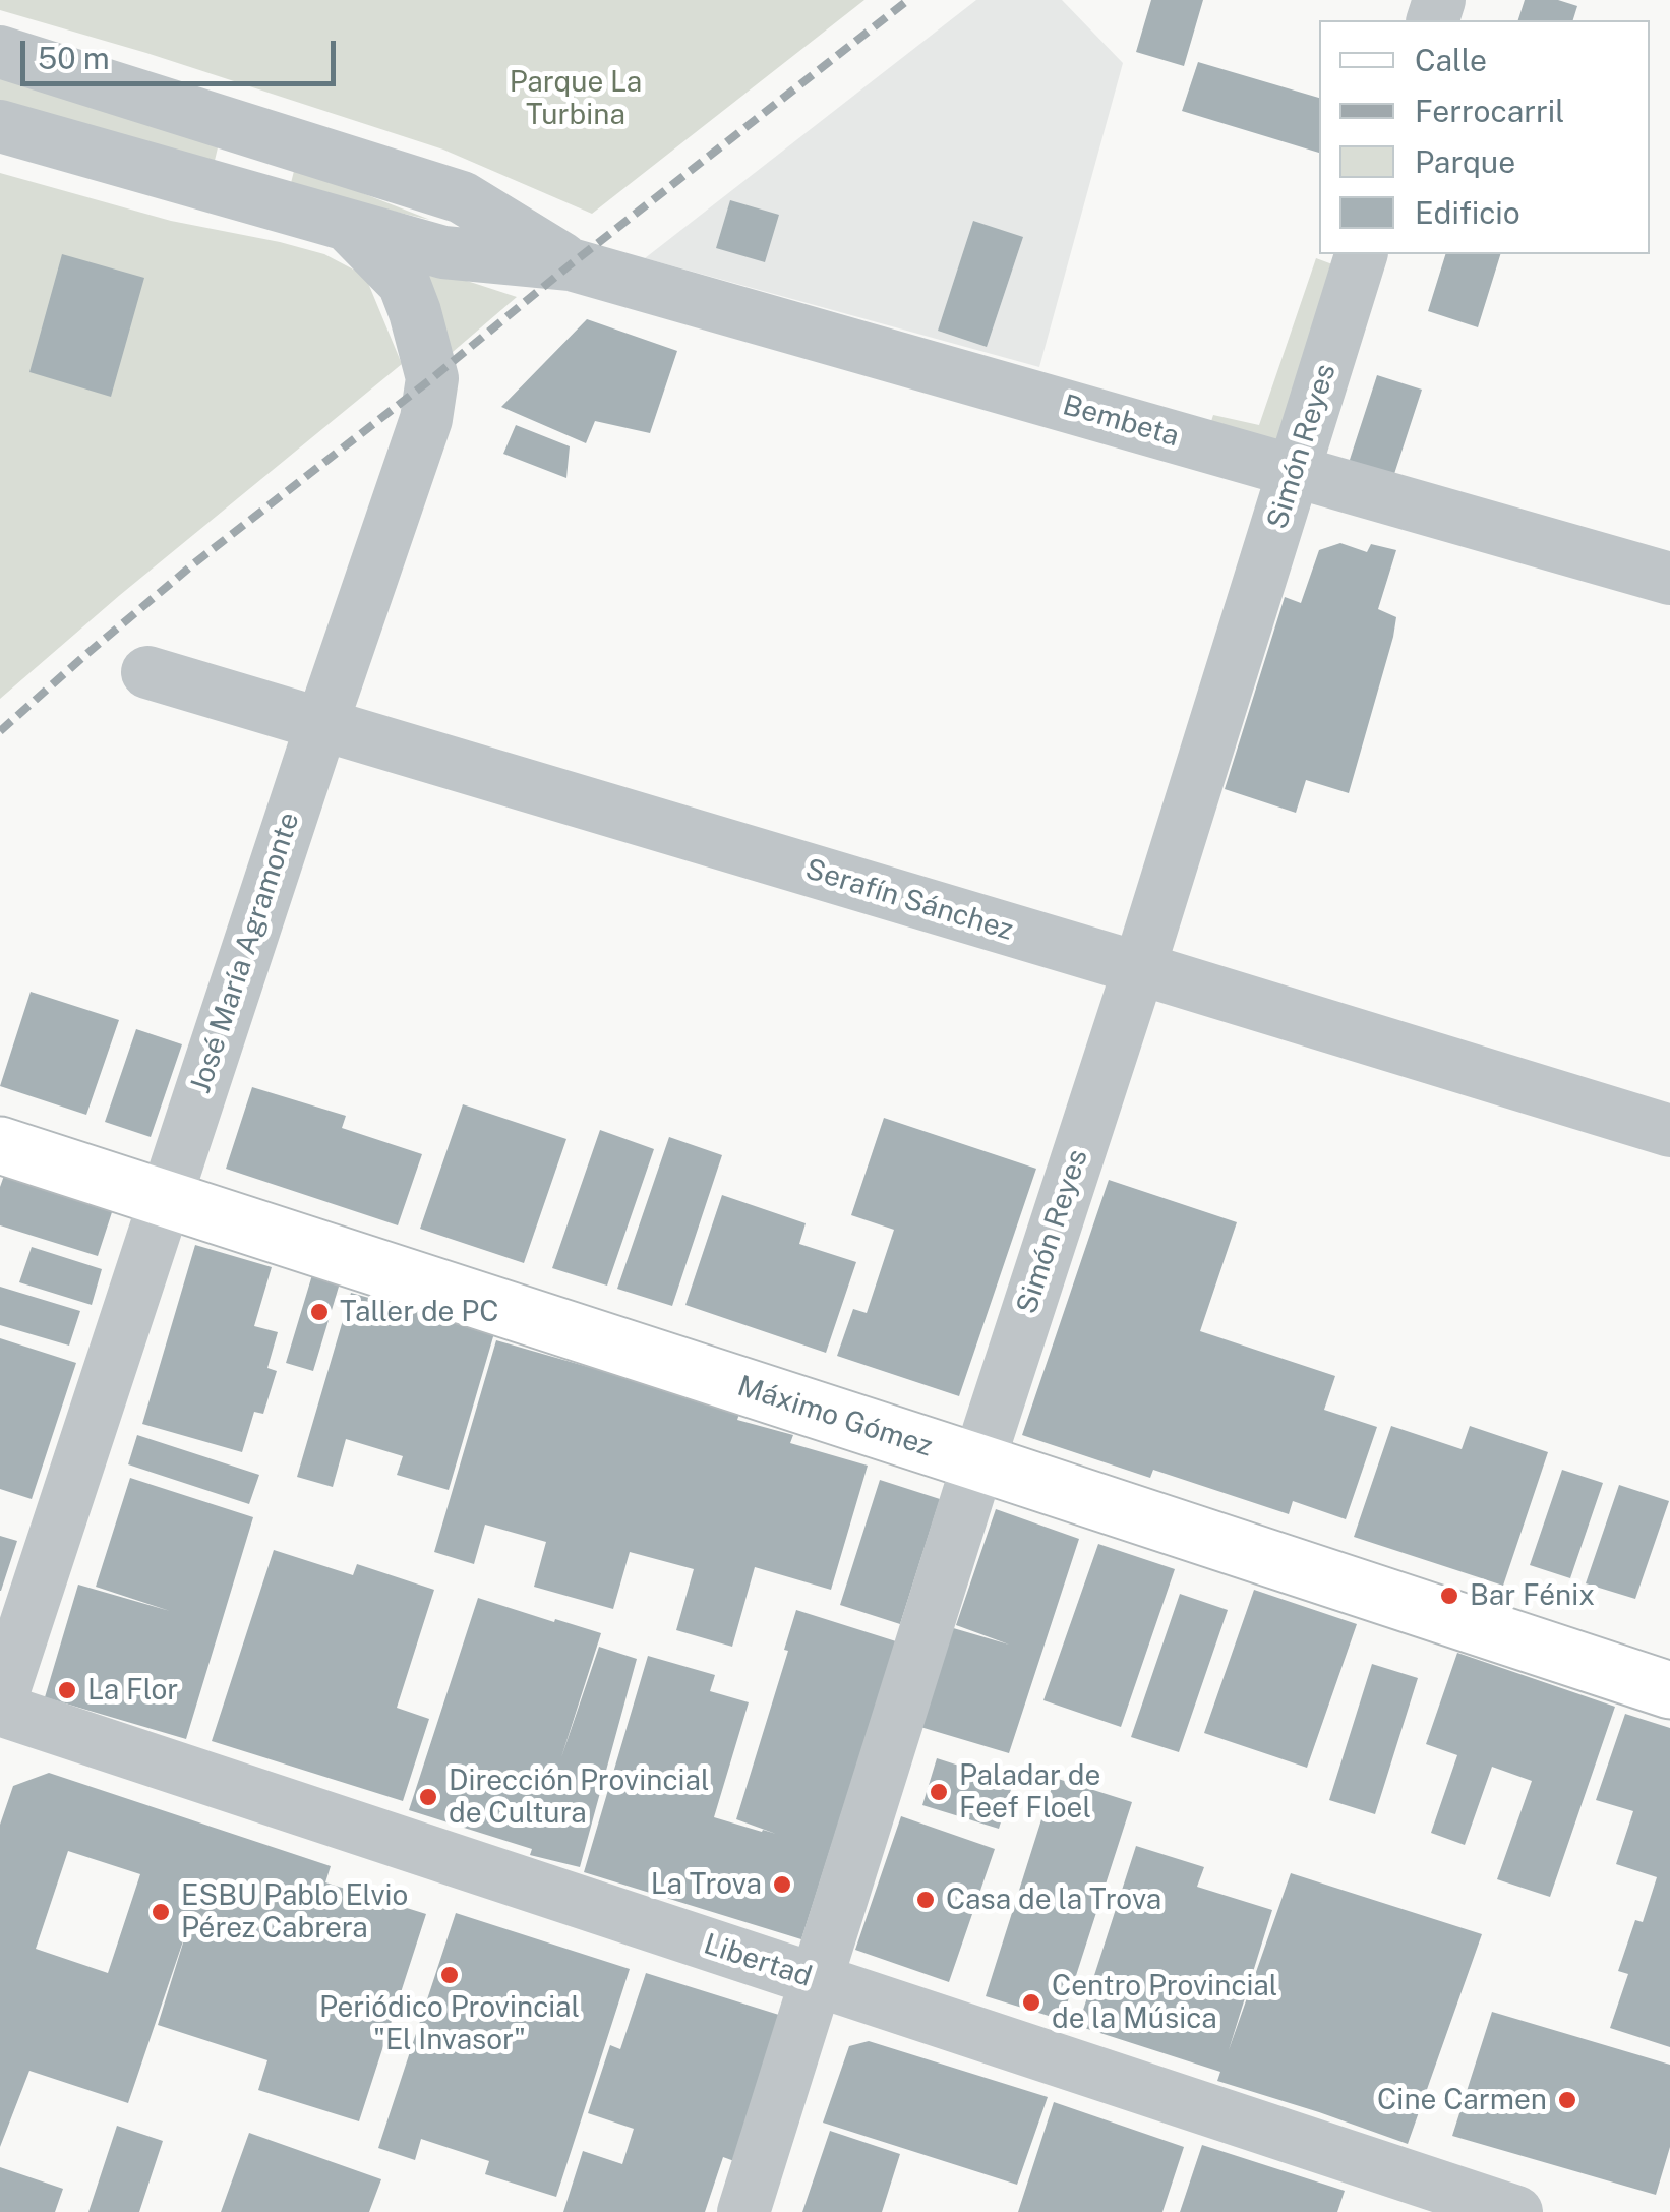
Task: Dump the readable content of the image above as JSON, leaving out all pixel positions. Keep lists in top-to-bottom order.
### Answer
{
  "streets": {
    "main road": ["Máximo Gómez"],
    "street": [
      "Bembeta",
      "Simón Reyes",
      "Serafín Sánchez",
      "José María Agramonte",
      "Libertad"
    ]
  },
  "crossings": [
    ["Bembeta", "Simón Reyes"],
    ["Simón Reyes", "Serafín Sánchez"],
    ["Simón Reyes", "Máximo Gómez"],
    ["Simón Reyes", "Libertad"],
    ["Serafín Sánchez", "José María Agramonte"],
    ["José María Agramonte", "Máximo Gómez"],
    ["José María Agramonte", "Libertad"]
  ],
  "parks": ["Parque La Turbina"],
  "places": [
    "Taller de PC",
    "Bar Fénix",
    "La Flor",
    "Paladar de Feef Floel",
    "Dirección Provincial de Cultura",
    "La Trova",
    "Casa de la Trova",
    "ESBU Pablo Elvio Pérez Cabrera",
    "Periódico Provincial \"El Invasor\"",
    "Centro Provincial de la Música",
    "Cine Carmen"
  ],
  "legend": [
    "Calle",
    "Ferrocarril",
    "Parque",
    "Edificio"
  ],
  "scale_bar": "50 m"
}
